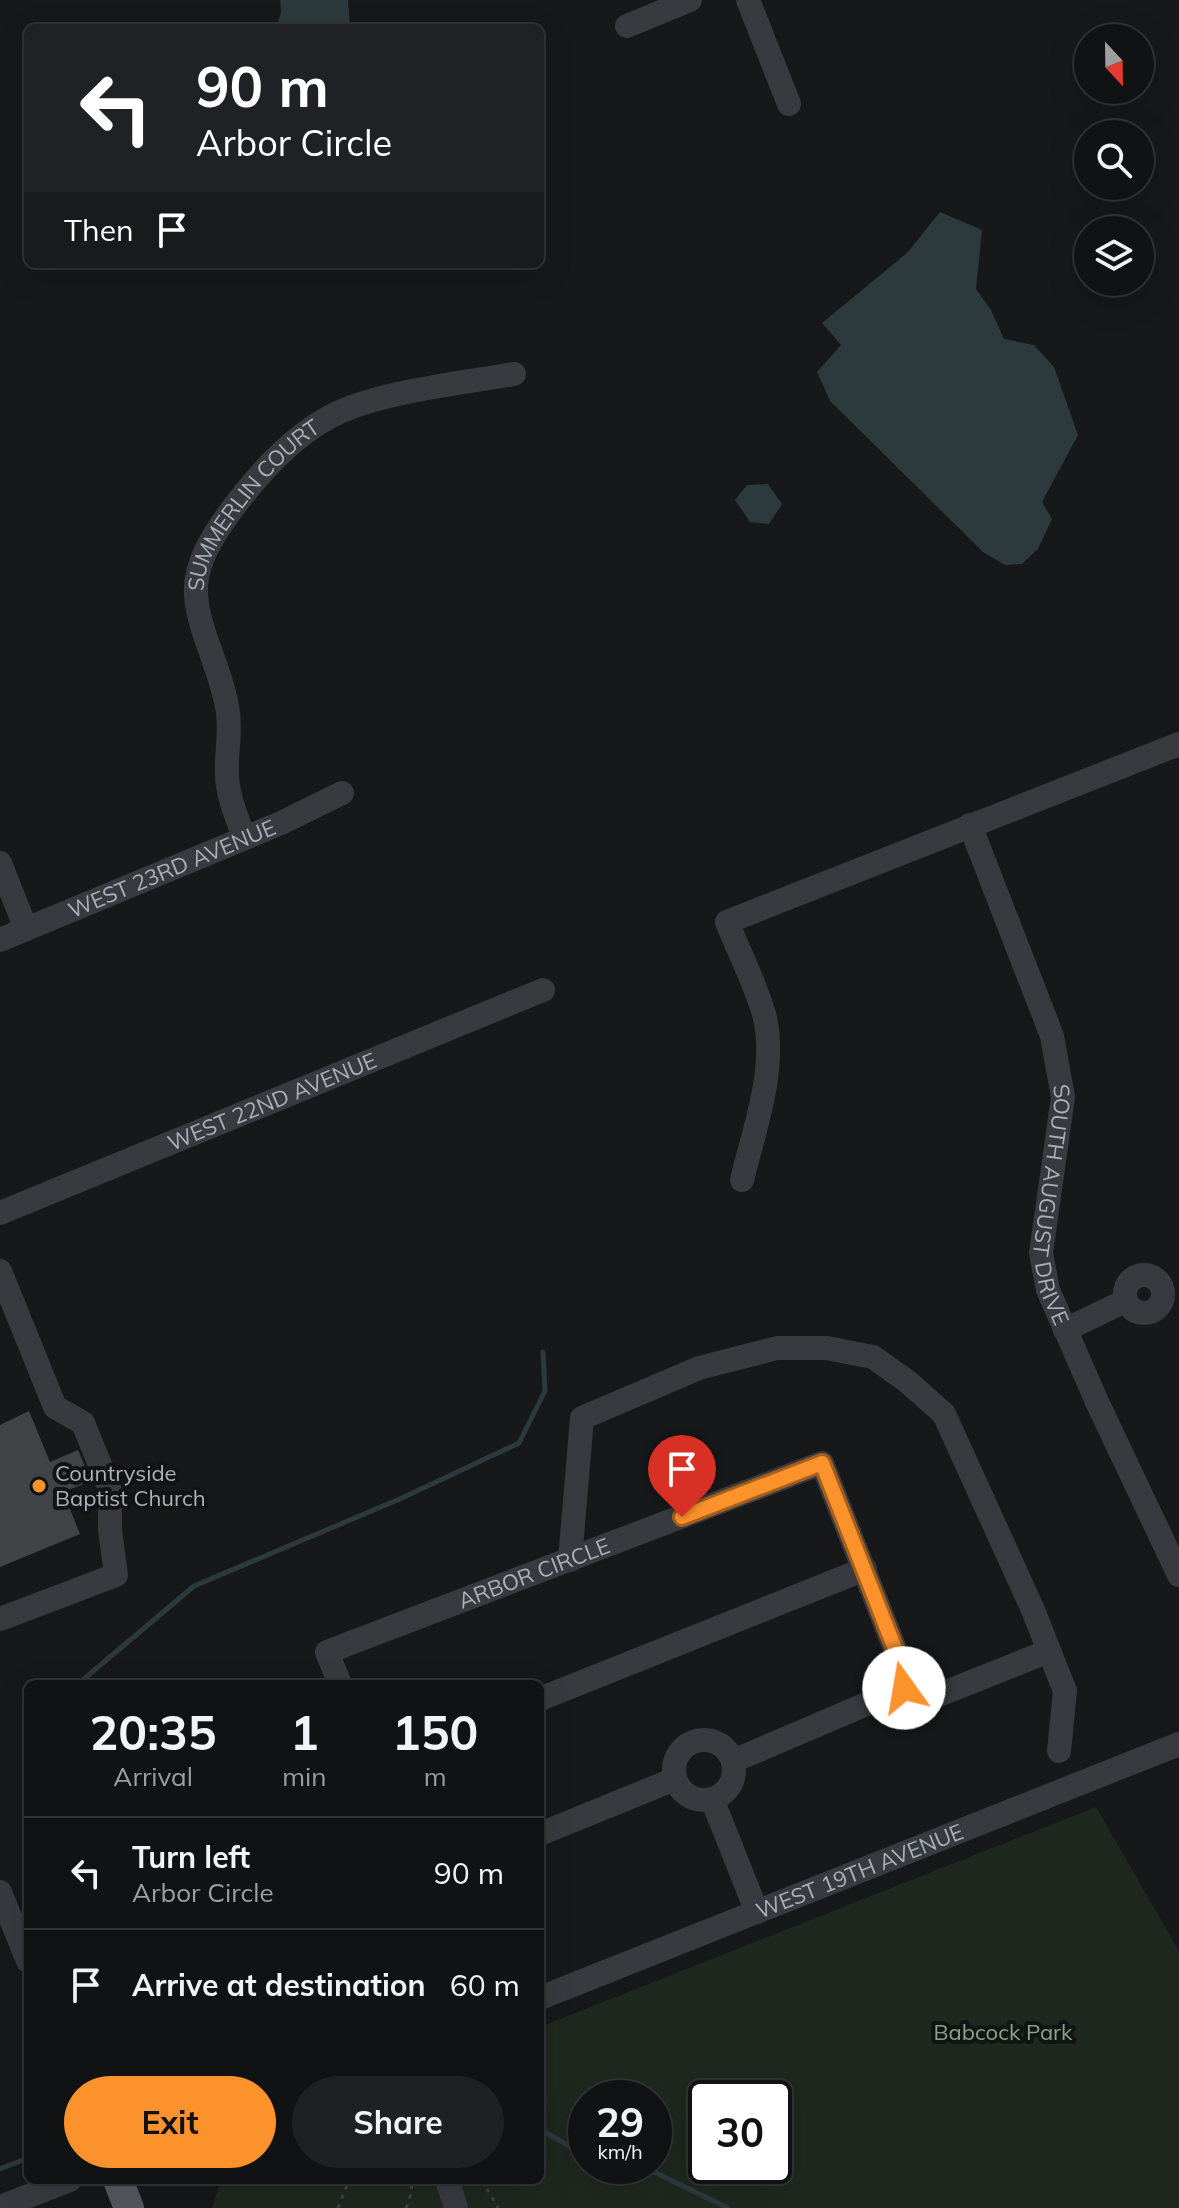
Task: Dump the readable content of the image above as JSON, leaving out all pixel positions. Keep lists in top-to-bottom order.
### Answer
{
  "streets": {
    "street": [
      "SUMMERLIN COURT",
      "WEST 23RD AVENUE",
      "WEST 22ND AVENUE",
      "SOUTH AUGUST DRIVE",
      "ARBOR CIRCLE",
      "WEST 19TH AVENUE"
    ]
  },
  "crossings": [
    ["SUMMERLIN COURT", "WEST 23RD AVENUE"]
  ],
  "parks": ["Babcock Park"],
  "places": ["Countryside Baptist Church"],
  "north": "bottom",
  "page": {
    "turn": ["90 m", "Arbor Circle"],
    "then": "Then",
    "eta": [
      "20:35",
      "Arrival",
      "1",
      "min",
      "150",
      "m"
    ],
    "list": [
      {
        "name": "Turn left",
        "note": "Arbor Circle",
        "value": "90 m"
      },
      {
        "name": "Arrive at destination",
        "value": "60 m"
      }
    ],
    "buttons": ["Exit", "Share"],
    "speed": "29 km/h",
    "limit": "30"
  }
}
